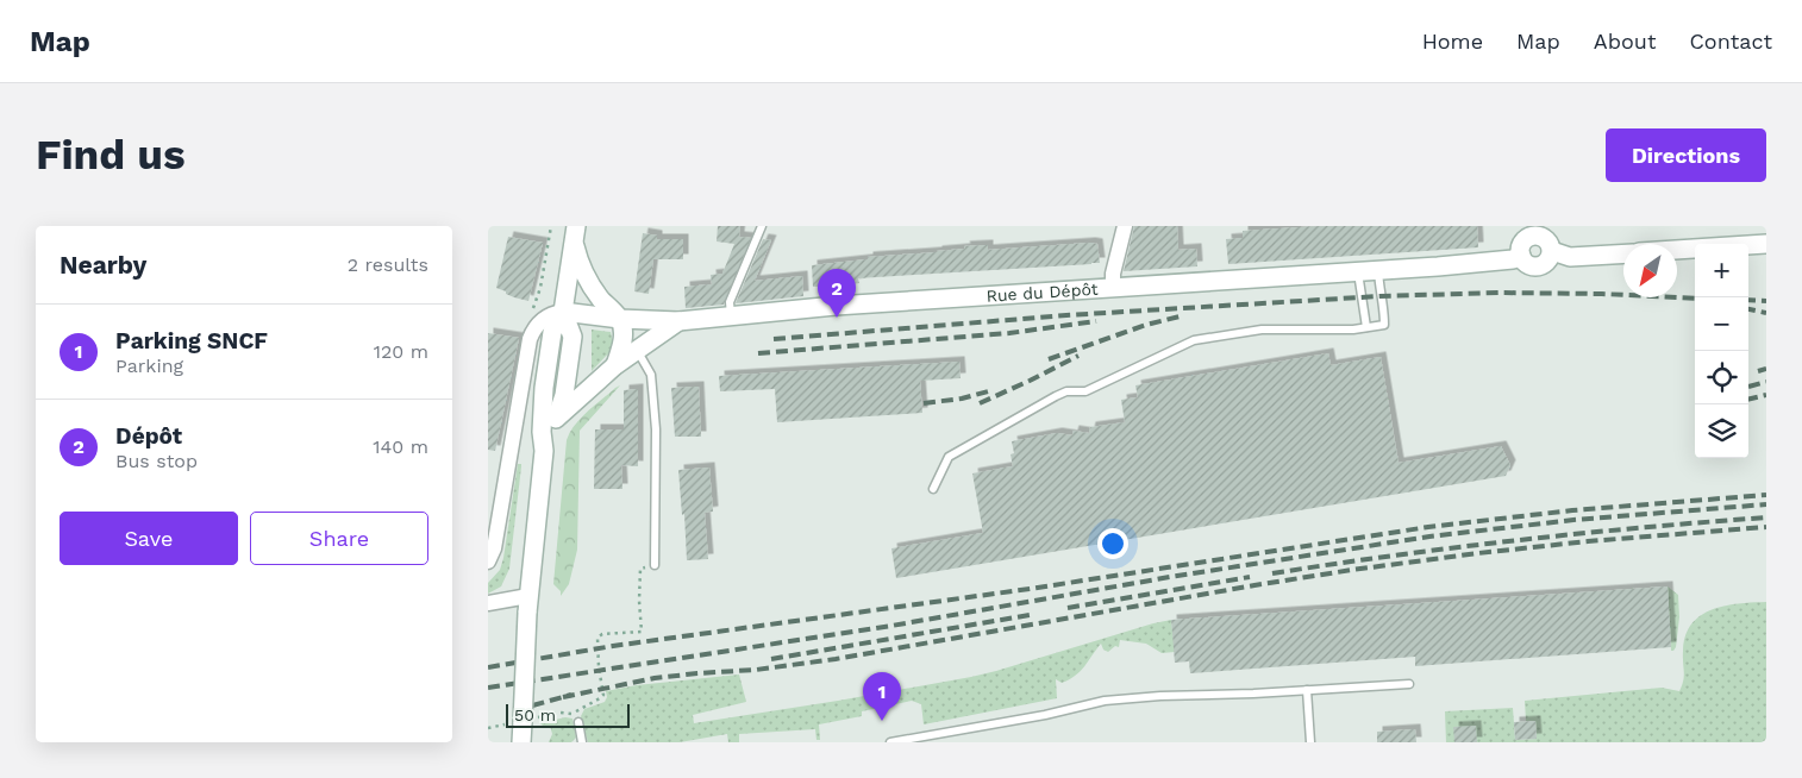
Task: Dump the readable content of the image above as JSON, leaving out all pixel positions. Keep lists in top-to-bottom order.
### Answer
{
  "streets": {
    "main road": ["Rue du Dépôt"]
  },
  "scale_bar": "50 m",
  "north": "bottom left",
  "page": {
    "header": "Map",
    "nav": [
      "Home",
      "Map",
      "About",
      "Contact"
    ],
    "buttons": [
      "Directions",
      ["Save", "Share"]
    ],
    "title": "Find us",
    "heading": ["Nearby", "2 results"],
    "map_buttons": ["+", "−"],
    "pins": ["2", "1"],
    "list": [
      {
        "mark": "1",
        "name": "Parking SNCF",
        "note": "Parking",
        "value": "120 m"
      },
      {
        "mark": "2",
        "name": "Dépôt",
        "note": "Bus stop",
        "value": "140 m"
      }
    ],
    "scale": "50 m"
  }
}
